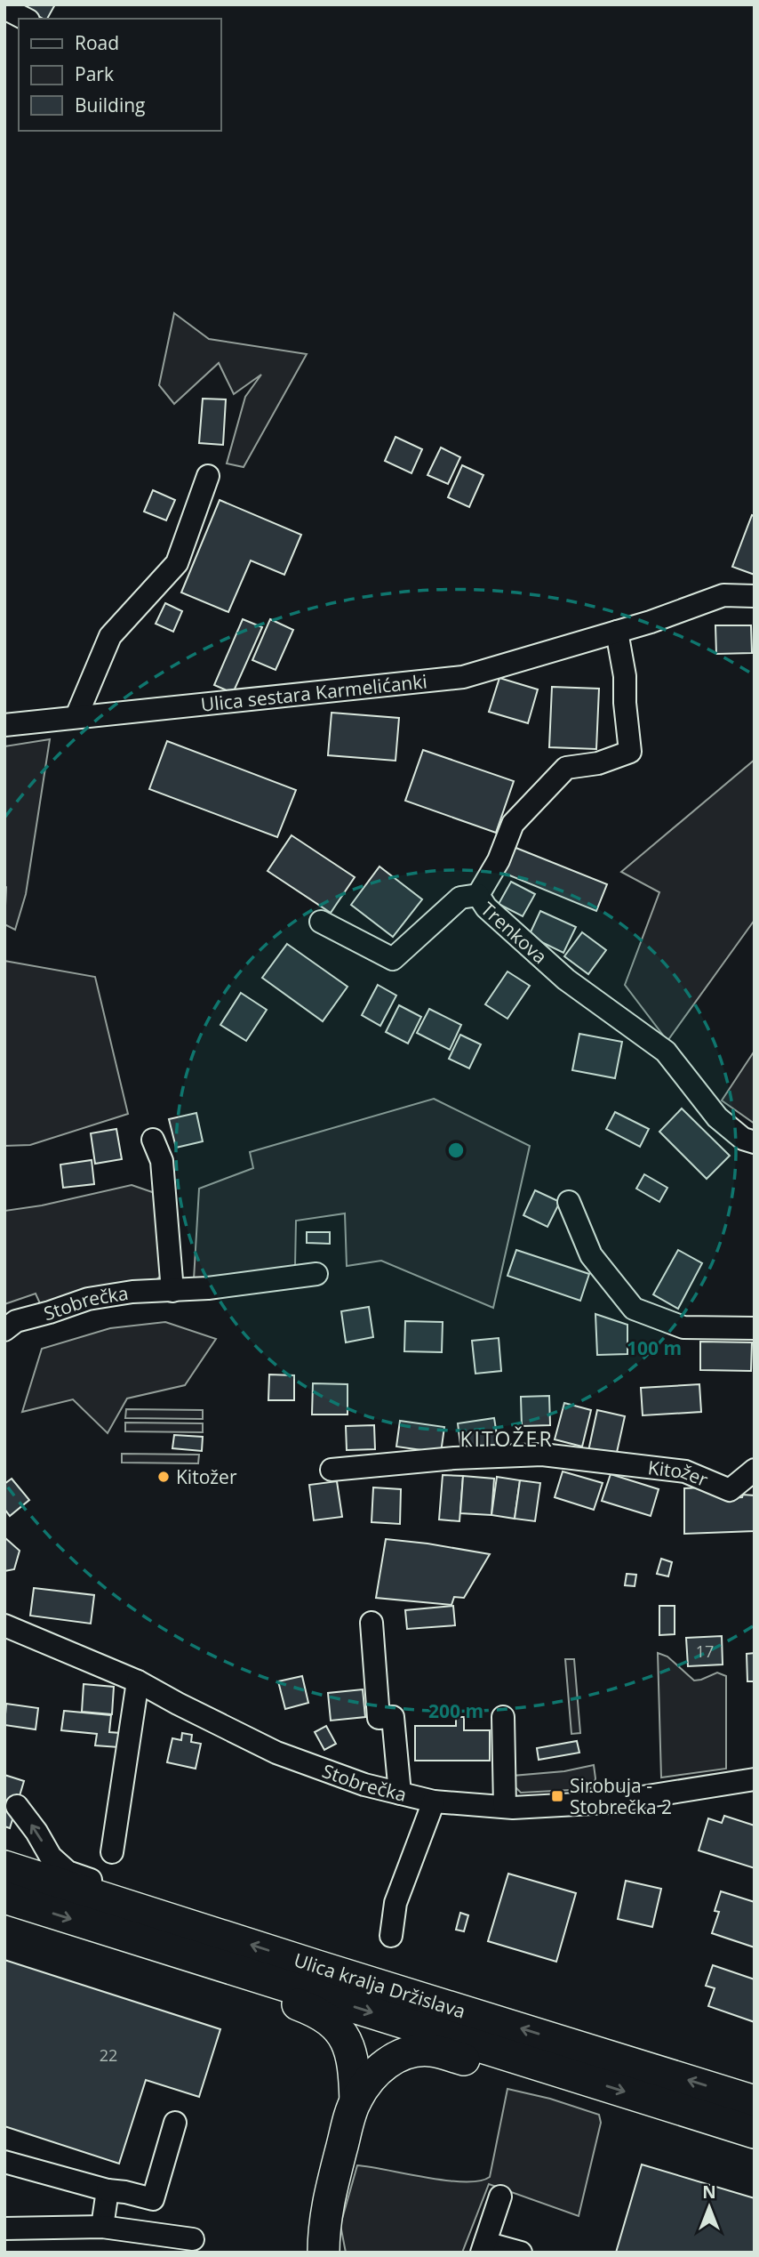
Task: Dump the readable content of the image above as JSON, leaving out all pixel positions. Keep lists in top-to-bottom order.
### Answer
{
  "streets": {
    "highway": ["Ulica kralja Držislava"],
    "street": [
      "Ulica sestara Karmelićanki",
      "Trenkova",
      "Stobrečka",
      "Kitožer"
    ]
  },
  "crossings": [
    ["Ulica sestara Karmelićanki", "Trenkova"]
  ],
  "districts": ["KITOŽER"],
  "places": {
    "other": ["Kitožer"],
    "transit": ["Sirobuja - Stobrečka 2"]
  },
  "house_numbers": ["17", "22"],
  "legend": ["Road", "Park", "Building"],
  "north": "top",
  "rings": ["100 m", "200 m"]
}
